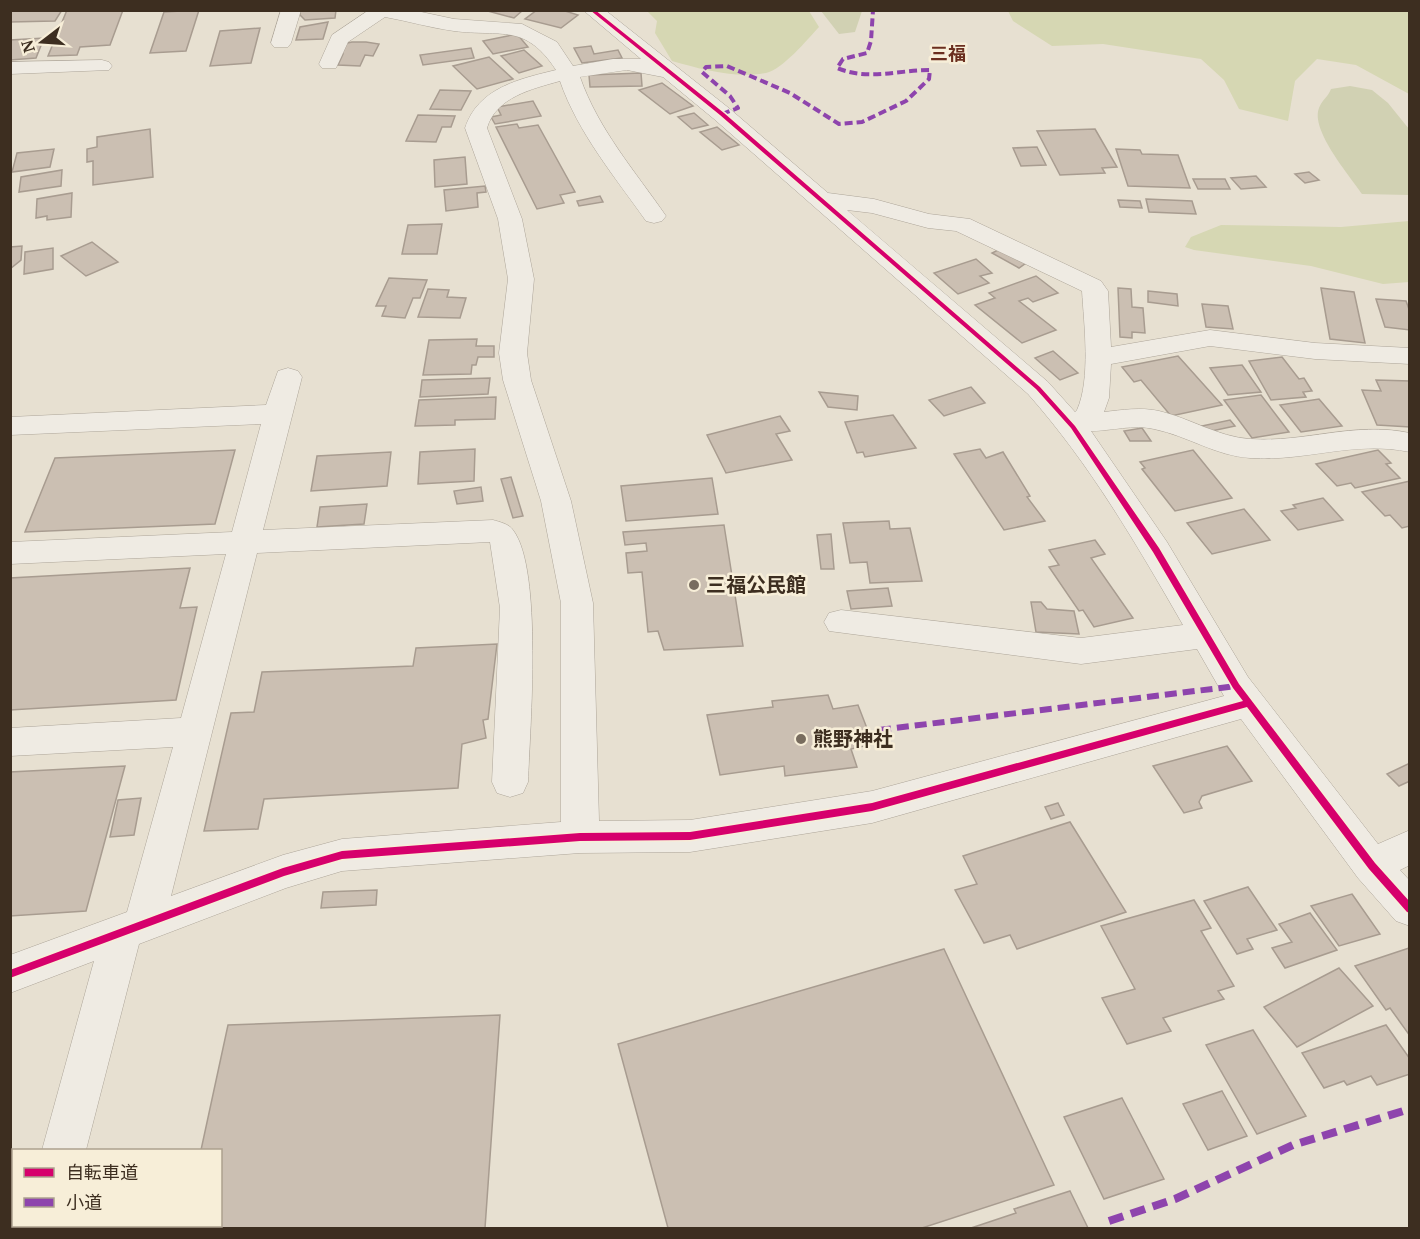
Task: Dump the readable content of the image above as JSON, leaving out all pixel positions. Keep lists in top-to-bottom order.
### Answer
{
  "districts": ["三福"],
  "places": ["三福公民館", "熊野神社"],
  "legend": ["自転車道", "小道"],
  "north": "left"
}
